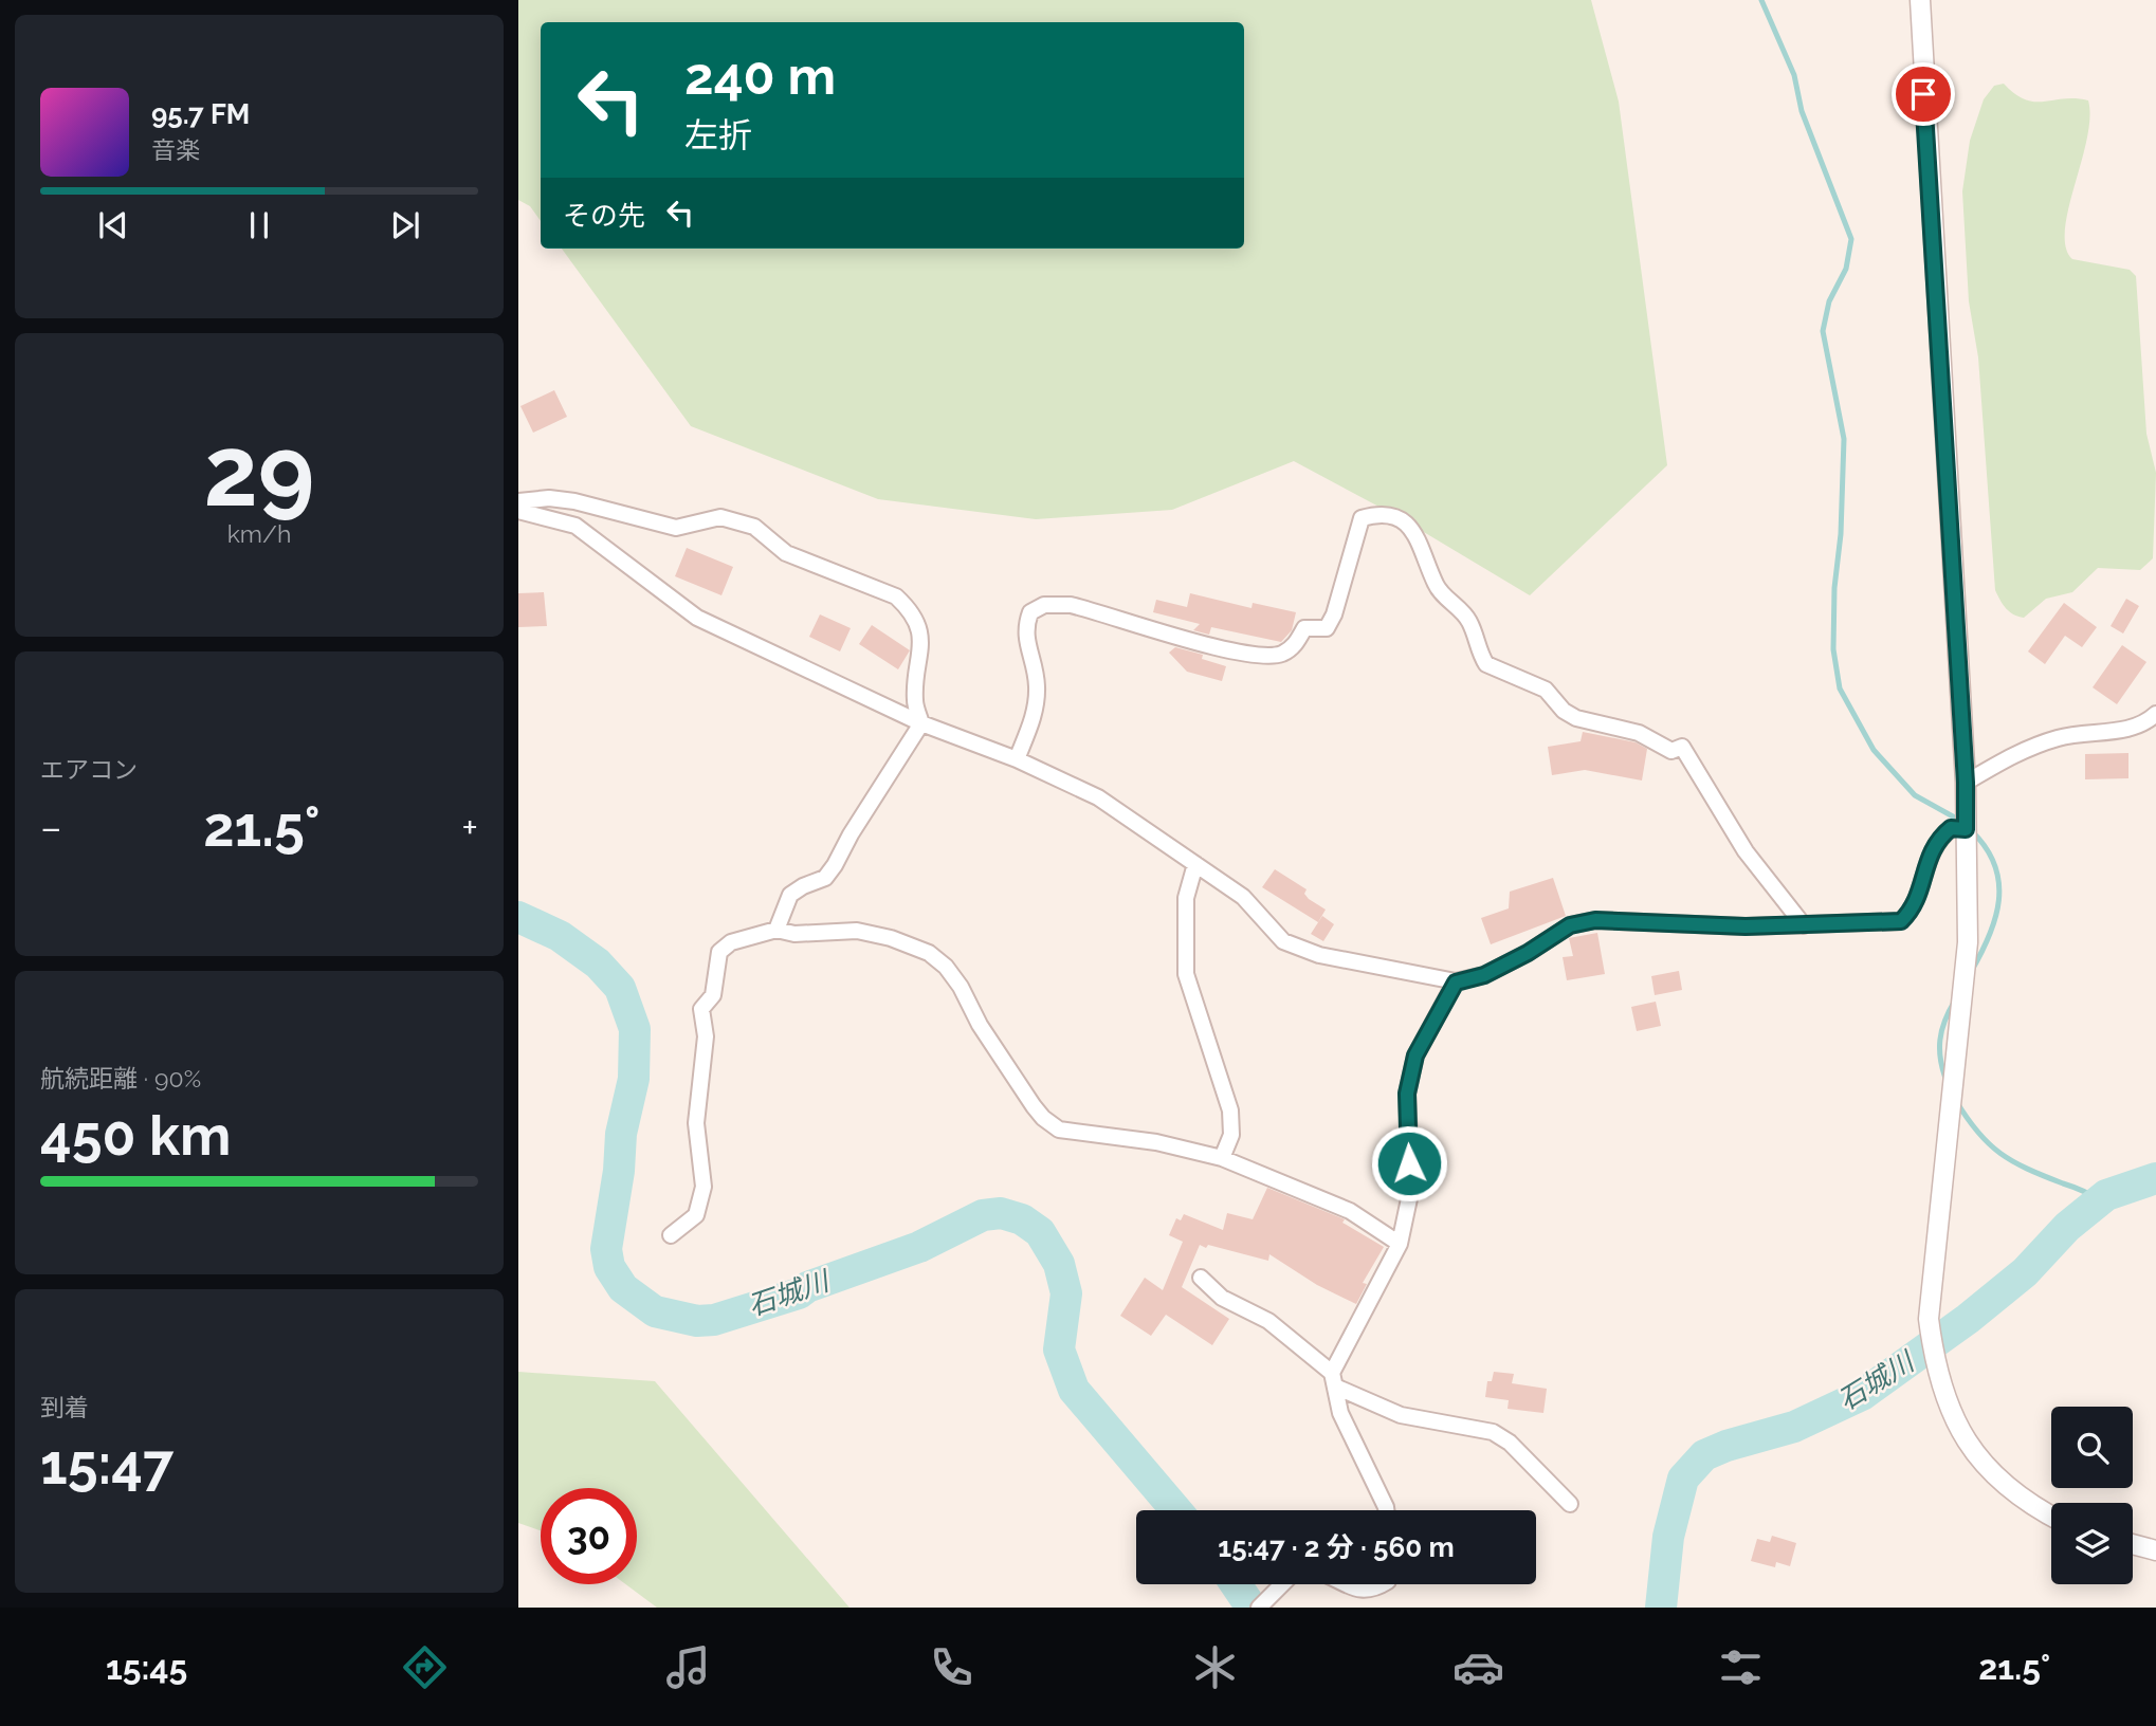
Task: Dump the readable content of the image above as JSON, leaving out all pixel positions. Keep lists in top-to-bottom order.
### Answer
{
  "water": ["石城川"],
  "page": {
    "turn": ["240 m", "左折"],
    "song": ["95.7 FM", "音楽"],
    "then": "その先",
    "tile": [
      ["29", "km/h"],
      "エアコン",
      ["航続距離 · 90%", "450 km"],
      ["到着", "15:47"]
    ],
    "heat": ["−", "21.5°", "+"],
    "limit": "30",
    "trip": "15:47 · 2 分 · 560 m",
    "tabs": ["15:45", "21.5°"]
  }
}
